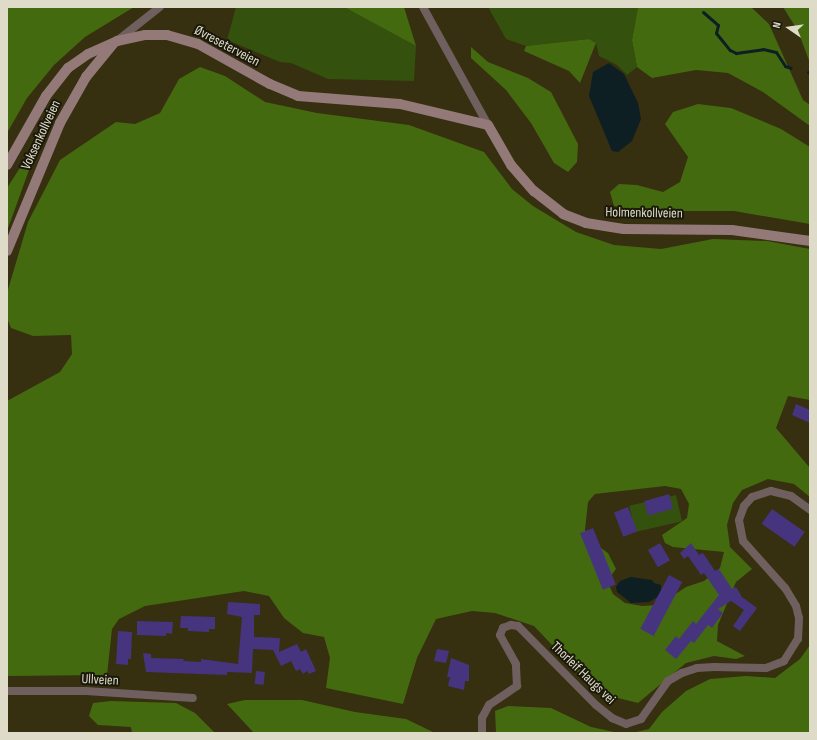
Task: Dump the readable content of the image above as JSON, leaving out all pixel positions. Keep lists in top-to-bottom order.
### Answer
{
  "streets": {
    "main road": ["Øvreseterveien", "Voksenkollveien", "Holmenkollveien"],
    "street": ["Thorleif Haugs vei", "Ullveien"]
  },
  "crossings": [
    ["Øvreseterveien", "Voksenkollveien"],
    ["Øvreseterveien", "Holmenkollveien"]
  ],
  "north": "left"
}
